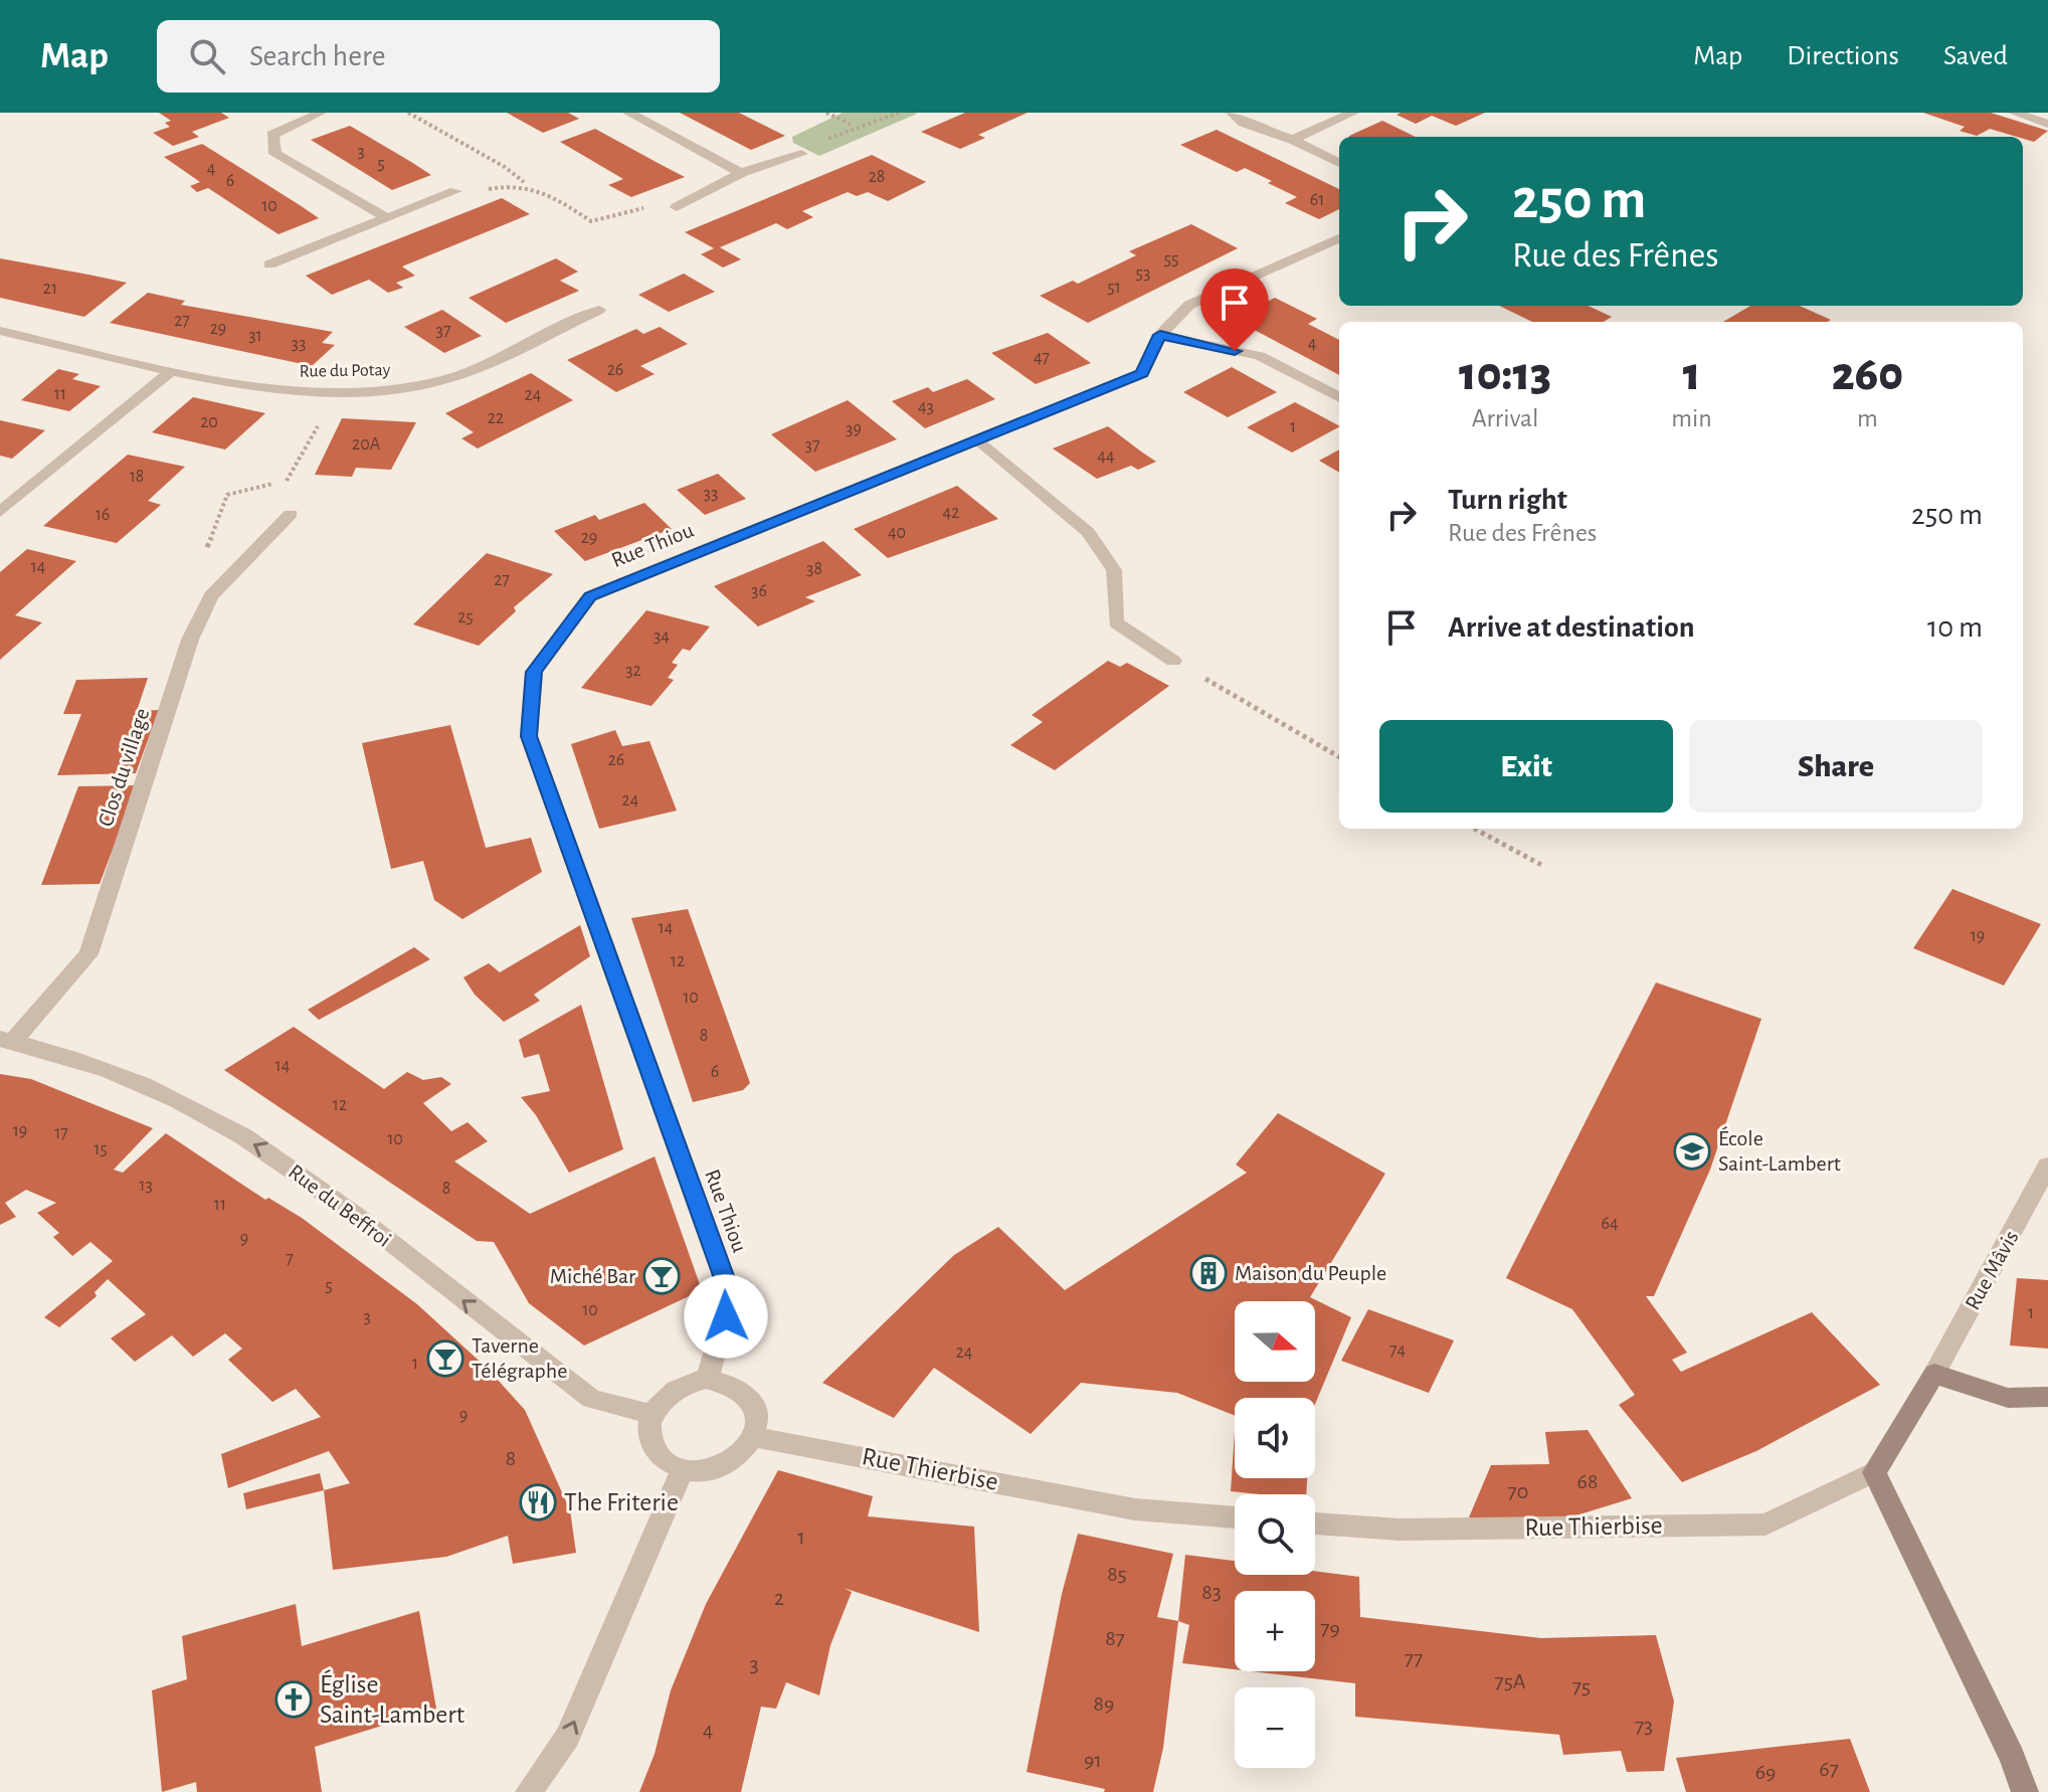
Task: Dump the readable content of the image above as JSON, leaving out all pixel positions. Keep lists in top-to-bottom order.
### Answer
{
  "streets": {
    "street": [
      "Rue du Potay",
      "Rue Thiou",
      "Clos du village",
      "Rue du Beffroi",
      "Rue Mâvis",
      "Rue Thierbise"
    ]
  },
  "crossings": [
    ["Rue Thiou", "Rue du Beffroi"],
    ["Rue Thiou", "Rue Thierbise"],
    ["Clos du village", "Rue du Beffroi"],
    ["Rue du Beffroi", "Rue Thierbise"]
  ],
  "one_way": ["Rue du Beffroi"],
  "places": {
    "school or university": ["École Saint-Lambert"],
    "building": ["Maison du Peuple"],
    "bar": ["Miché Bar", "Taverne Télégraphe"],
    "restaurant": ["The Friterie"],
    "church": ["Église Saint-Lambert"]
  },
  "house_numbers": [
    "3",
    "5",
    "4",
    "28",
    "6",
    "61",
    "10",
    "55",
    "53",
    "51",
    "21",
    "27",
    "29",
    "37",
    "31",
    "33",
    "4",
    "47",
    "26",
    "11",
    "24",
    "43",
    "22",
    "20",
    "1",
    "39",
    "20A",
    "37",
    "44",
    "18",
    "33",
    "42",
    "16",
    "40",
    "29",
    "14",
    "38",
    "27",
    "36",
    "25",
    "34",
    "32",
    "26",
    "24",
    "14",
    "19",
    "12",
    "10",
    "8",
    "14",
    "6",
    "12",
    "19",
    "17",
    "10",
    "15",
    "13",
    "8",
    "11",
    "64",
    "9",
    "7",
    "5",
    "10",
    "1",
    "3",
    "74",
    "24",
    "1",
    "9",
    "8",
    "68",
    "70",
    "1",
    "85",
    "83",
    "2",
    "79",
    "87",
    "77",
    "3",
    "75A",
    "75",
    "89",
    "73",
    "4",
    "91",
    "67",
    "69"
  ],
  "north": "right",
  "page": {
    "header": "Map",
    "search": "Search here",
    "nav": ["Map", "Directions", "Saved"],
    "turn": ["250 m", "Rue des Frênes"],
    "eta": [
      "10:13",
      "Arrival",
      "1",
      "min",
      "260",
      "m"
    ],
    "list": [
      {
        "name": "Turn right",
        "note": "Rue des Frênes",
        "value": "250 m"
      },
      {
        "name": "Arrive at destination",
        "value": "10 m"
      }
    ],
    "buttons": ["Exit", "Share"],
    "map_buttons": ["+", "−"]
  }
}
